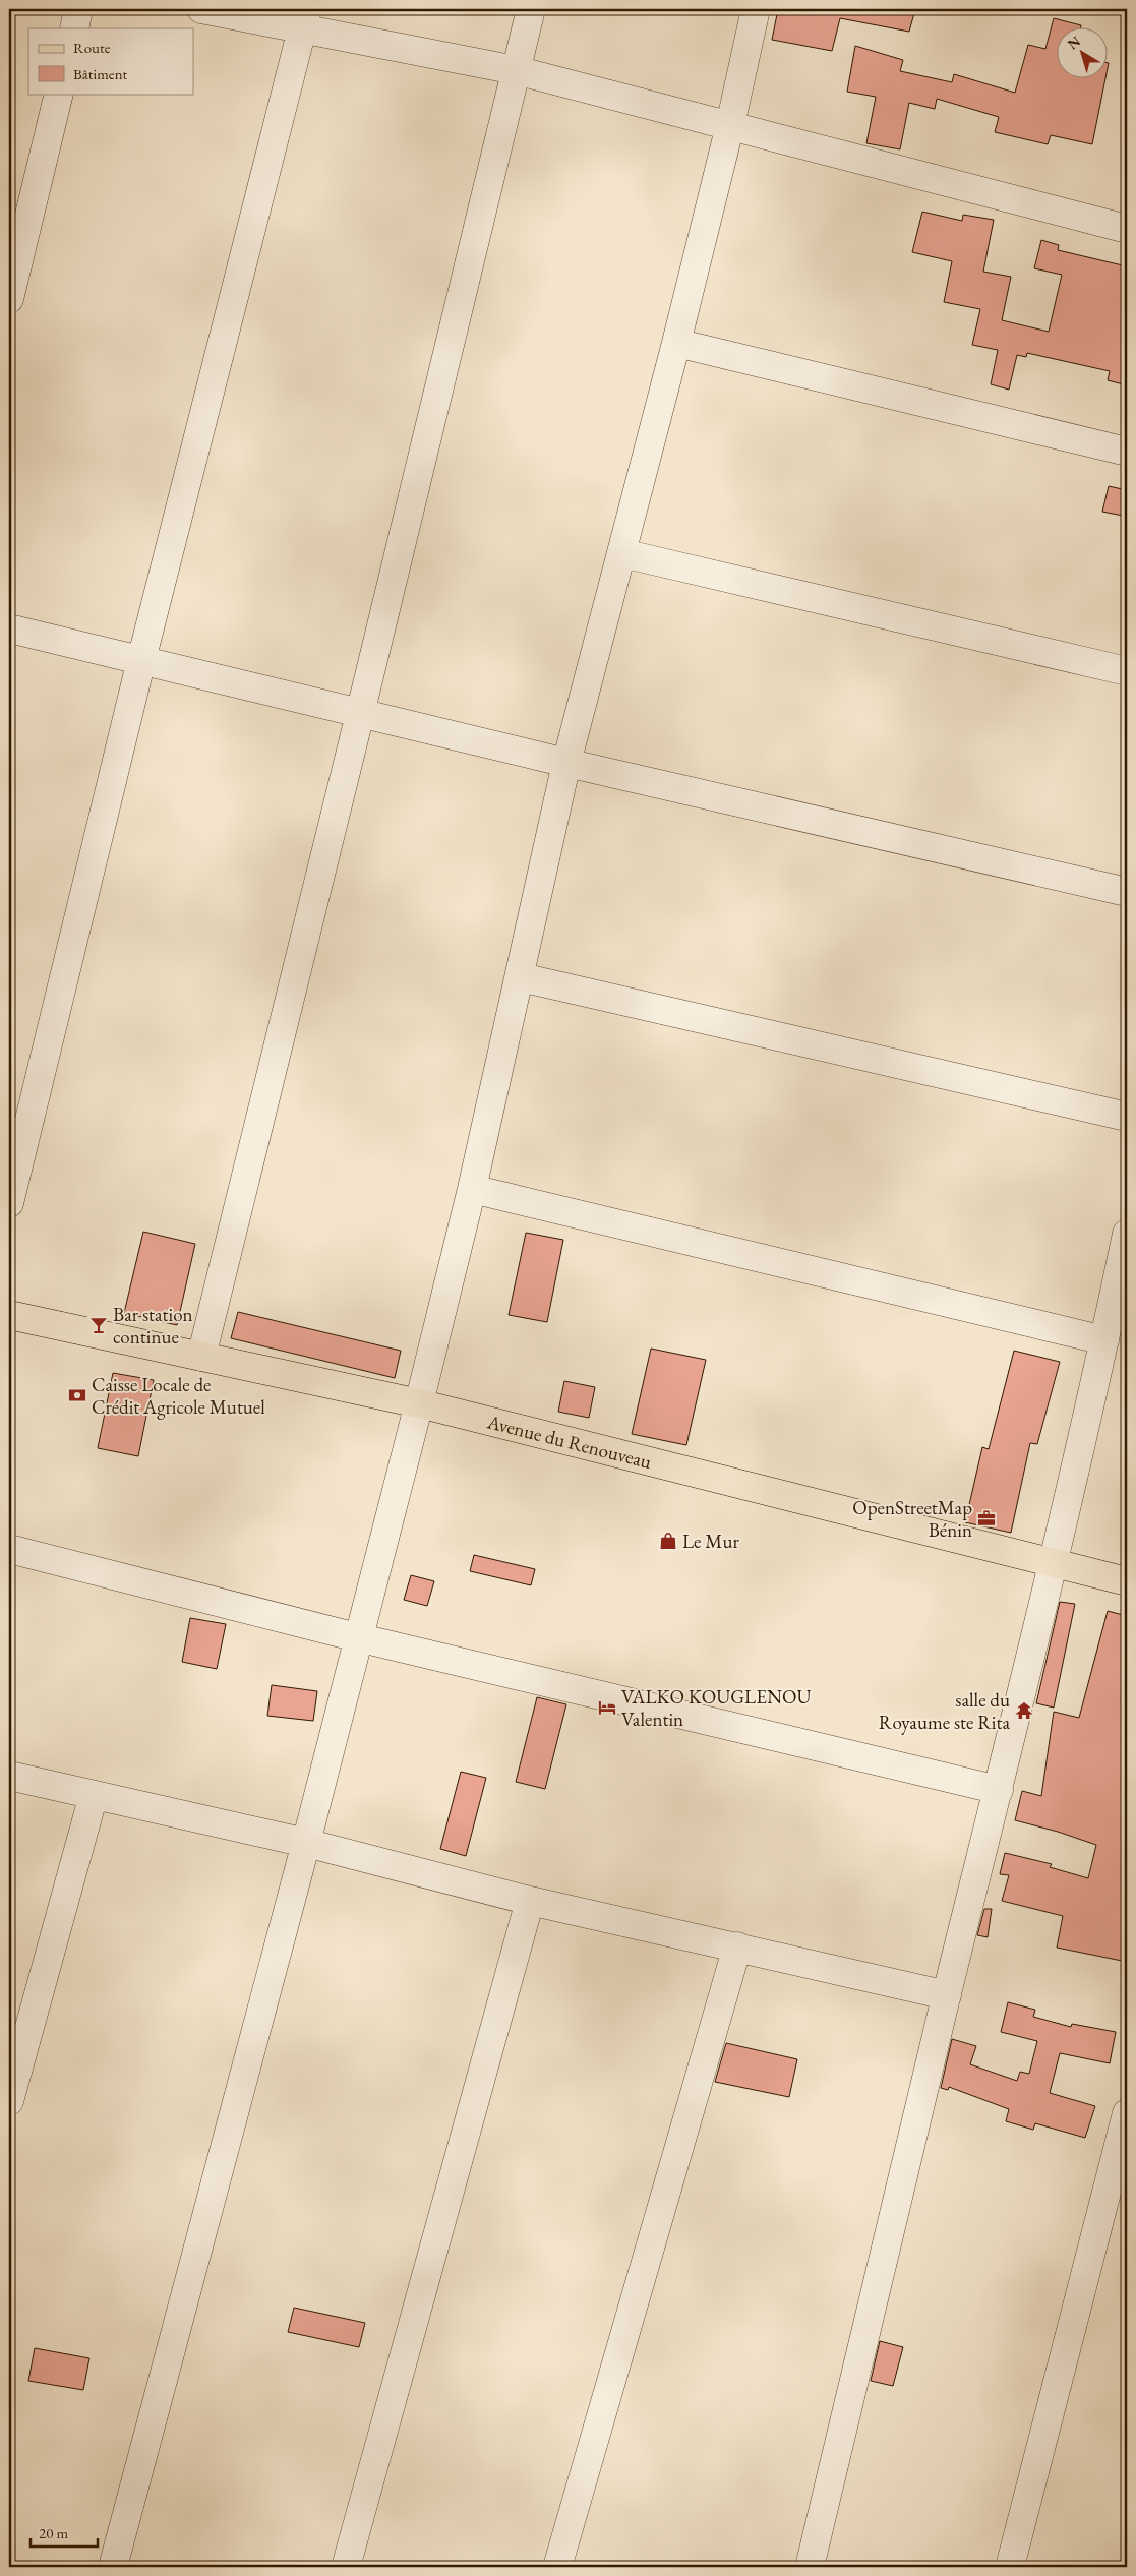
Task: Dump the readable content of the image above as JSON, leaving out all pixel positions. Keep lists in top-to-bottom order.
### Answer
{
  "streets": {
    "main road": ["Avenue du Renouveau"]
  },
  "places": {
    "bar": ["Bar station continue"],
    "bank": ["Caisse Locale de Crédit Agricole Mutuel"],
    "office": ["OpenStreetMap Bénin"],
    "shop": ["Le Mur"],
    "hotel": ["VALKO KOUGLENOU Valentin"],
    "temple": ["salle du Royaume ste Rita"]
  },
  "legend": ["Route", "Bâtiment"],
  "scale_bar": "20 m",
  "north": "top left"
}
